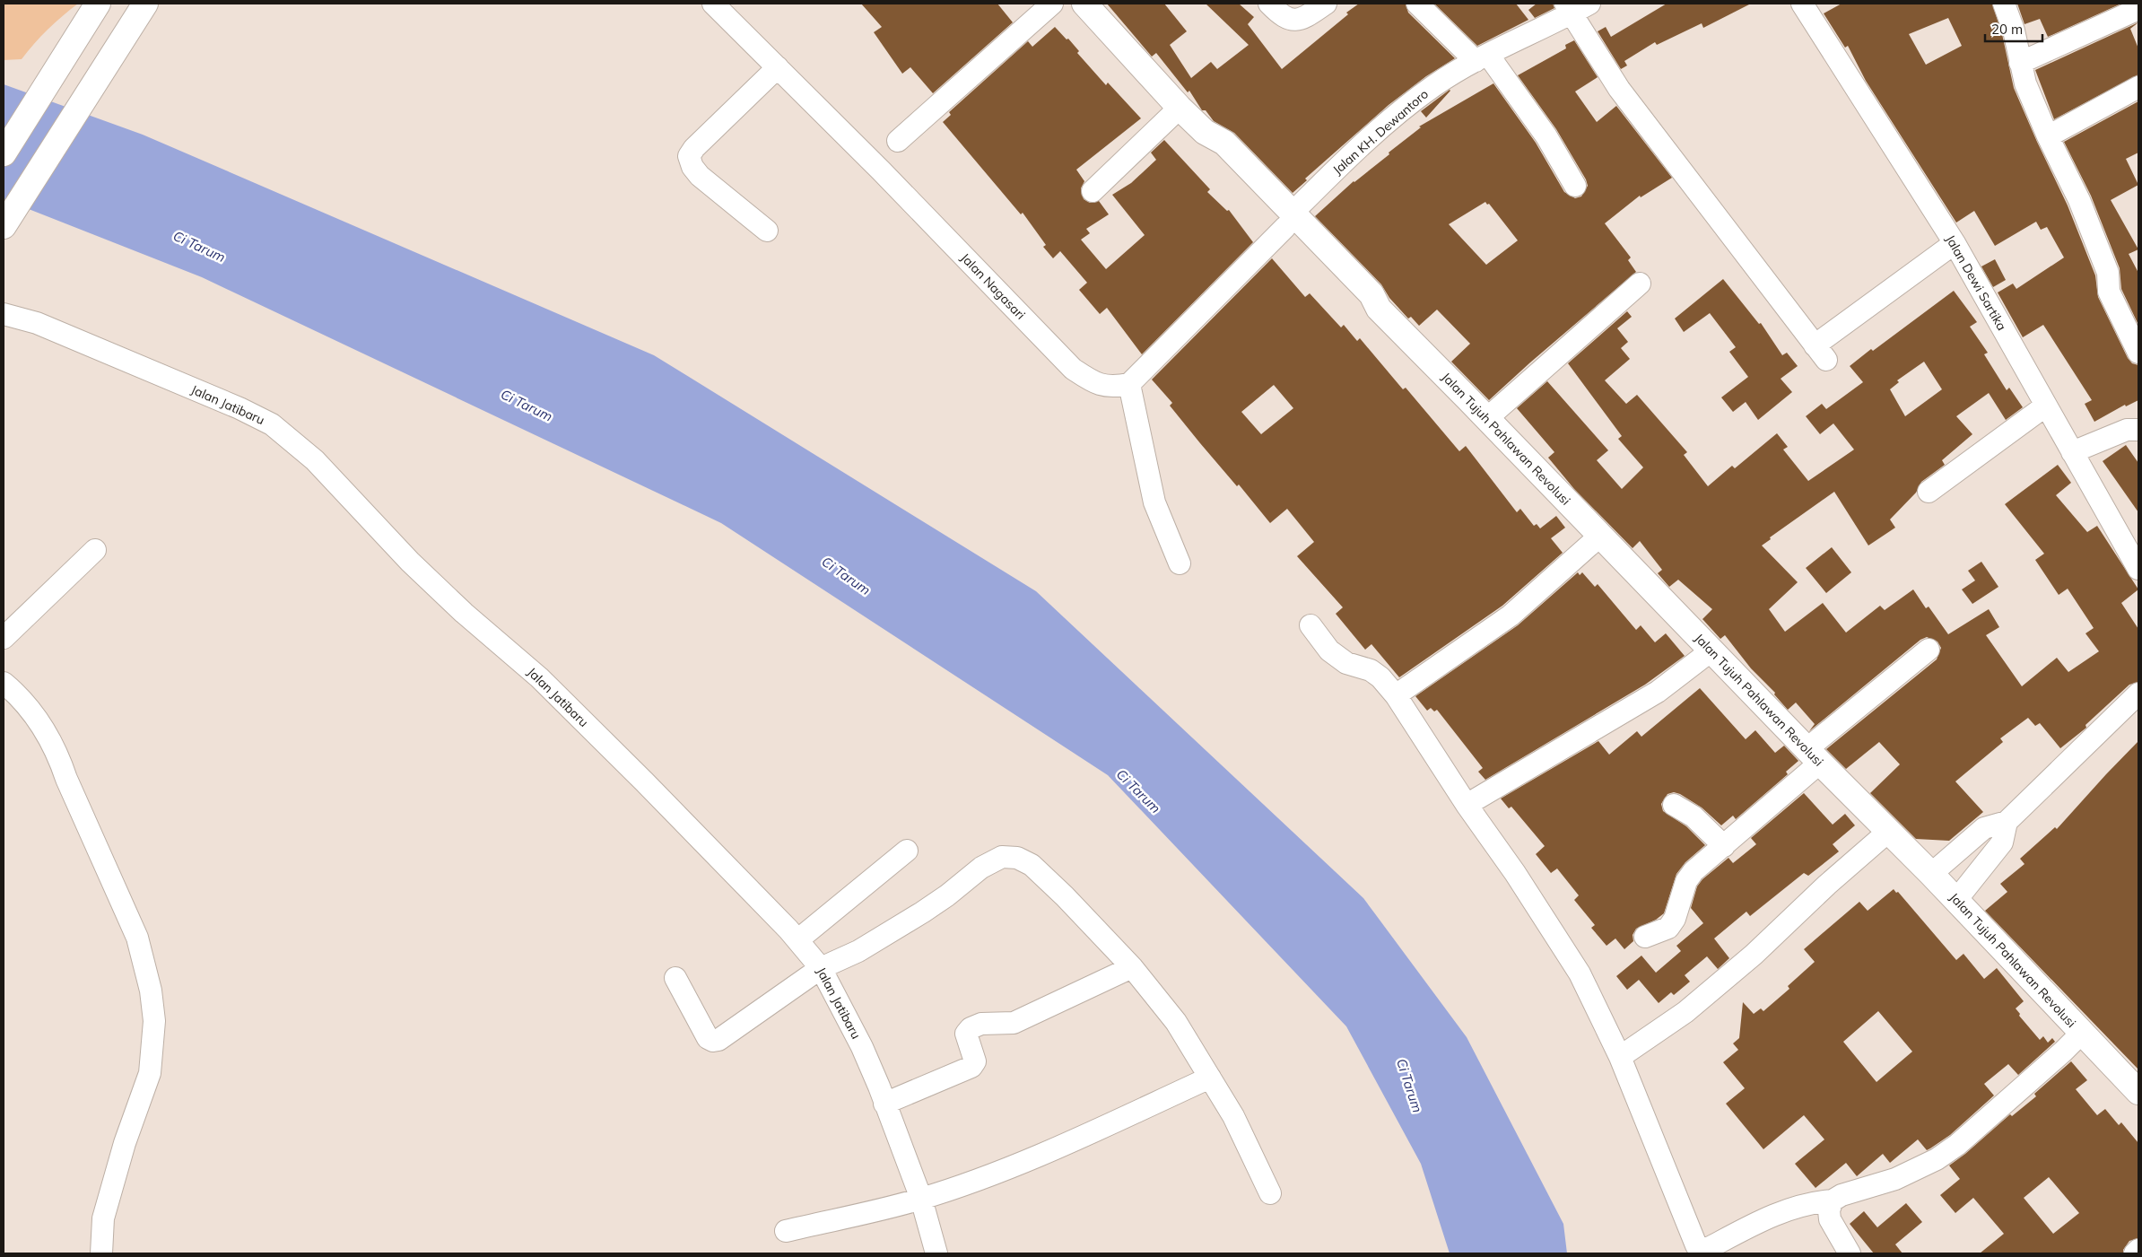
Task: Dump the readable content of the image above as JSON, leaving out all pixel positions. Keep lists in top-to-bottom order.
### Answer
{
  "streets": {
    "main road": ["Jalan Tujuh Pahlawan Revolusi"],
    "street": [
      "Jalan KH. Dewantoro",
      "Jalan Dewi Sartika",
      "Jalan Nagasari",
      "Jalan Jatibaru"
    ]
  },
  "crossings": [
    ["Jalan KH. Dewantoro", "Jalan Tujuh Pahlawan Revolusi"]
  ],
  "water": ["Ci Tarum"],
  "scale_bar": "20 m"
}
